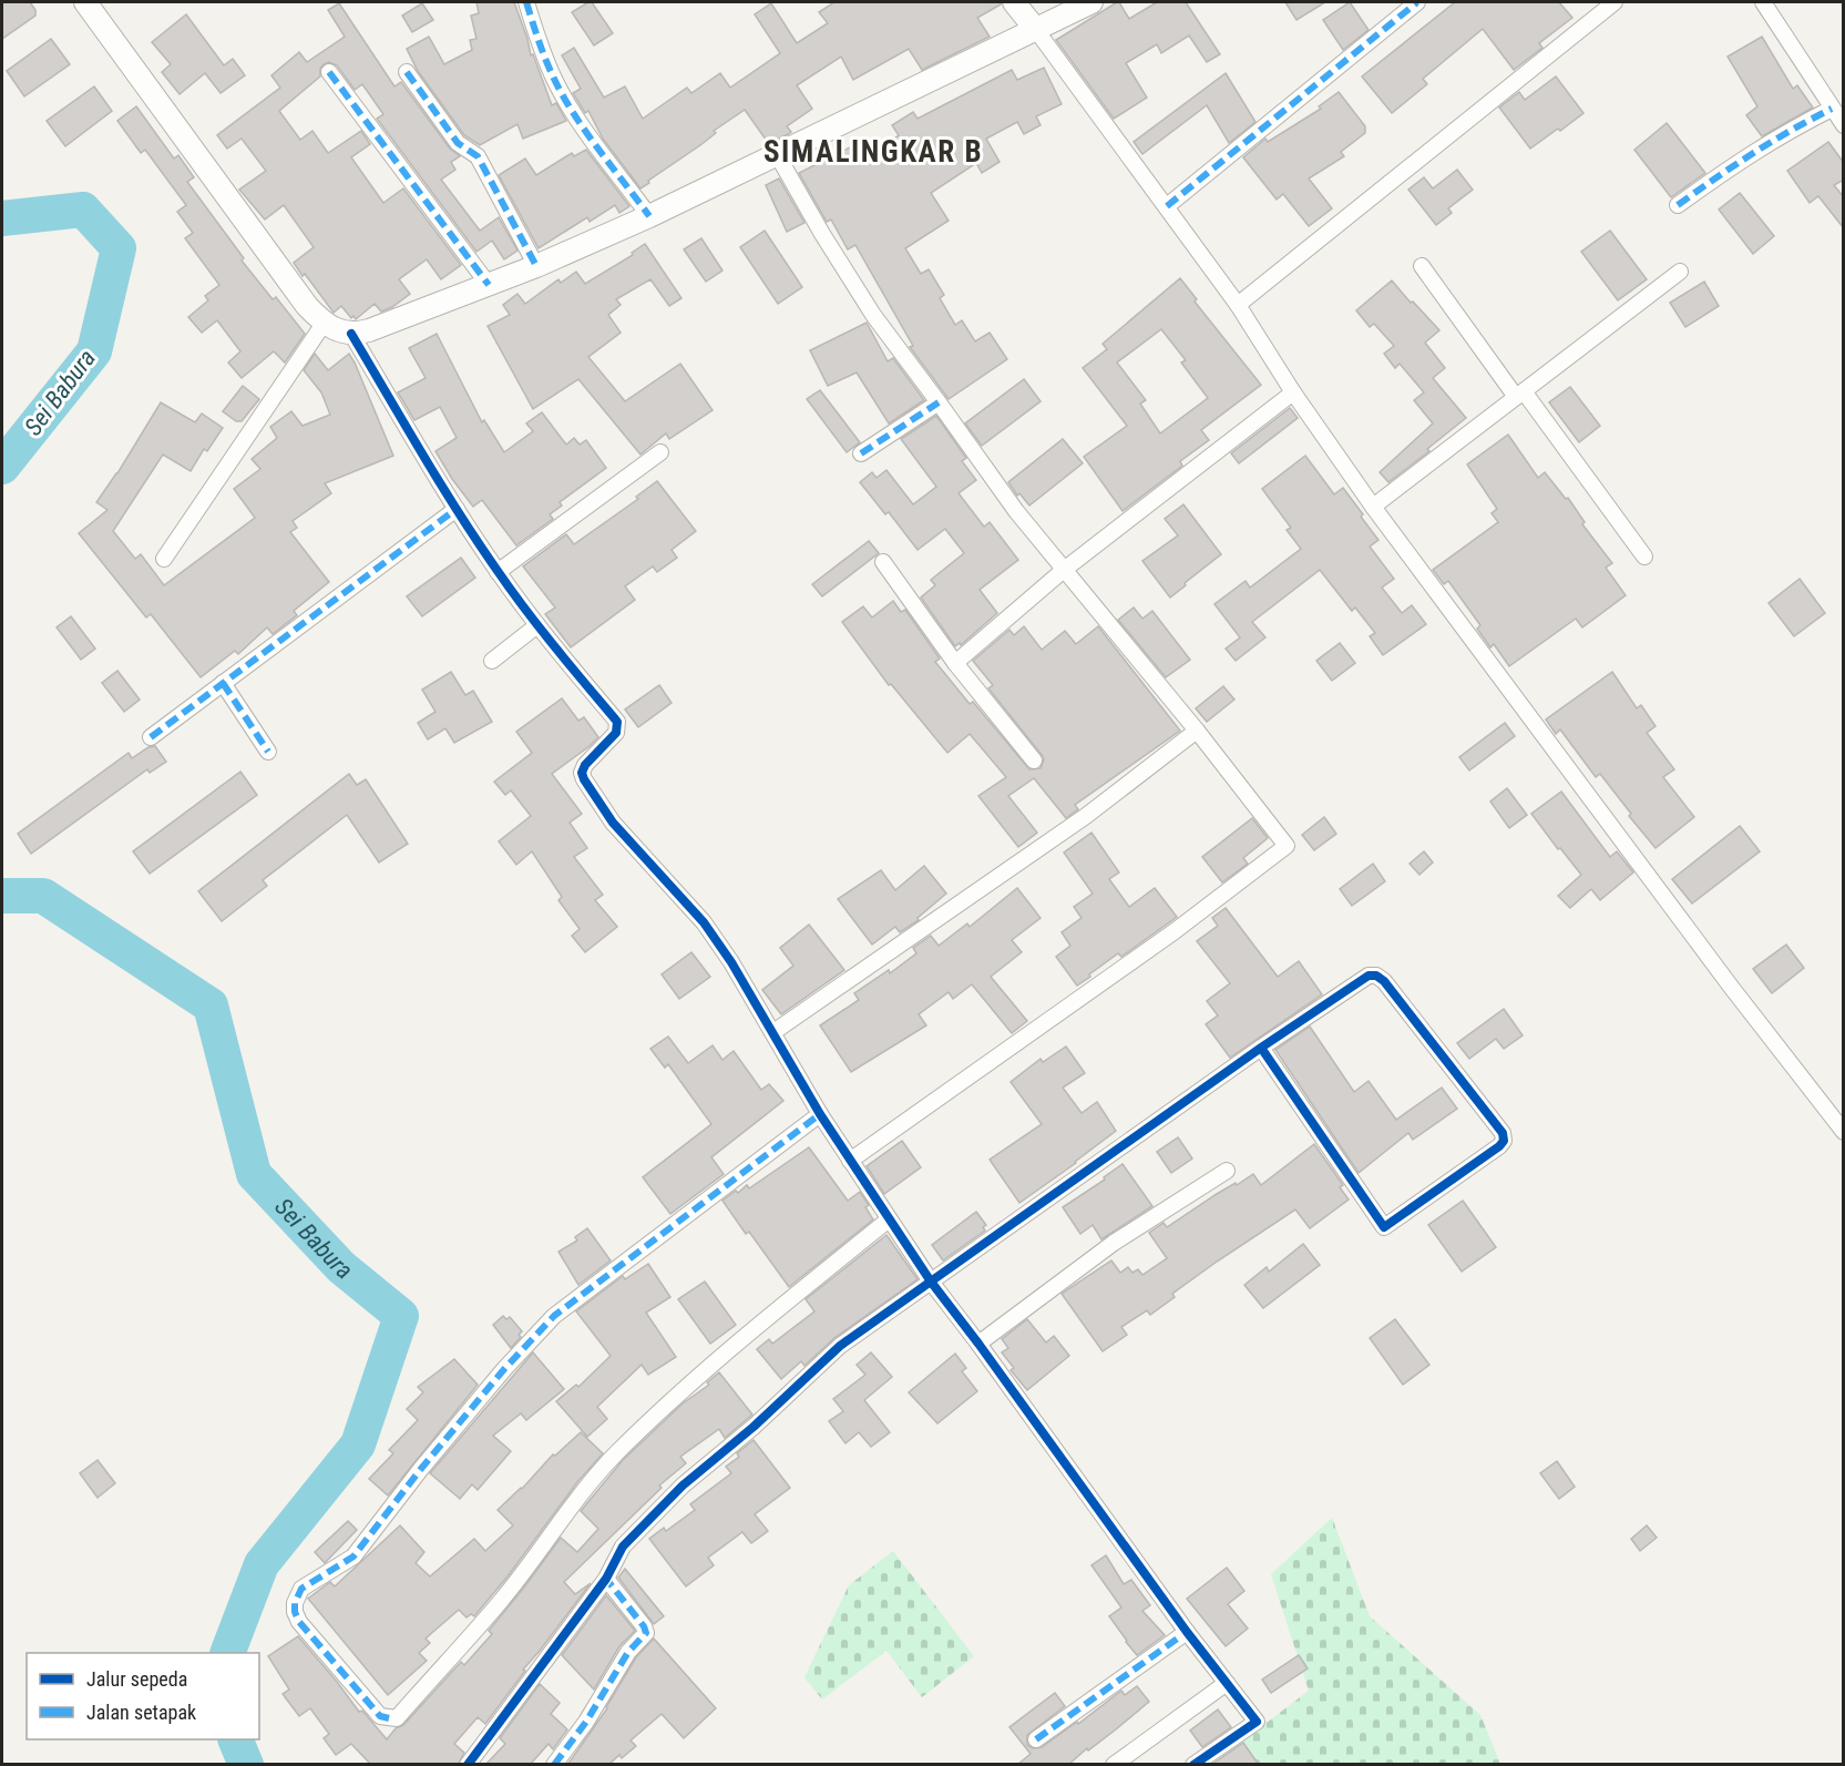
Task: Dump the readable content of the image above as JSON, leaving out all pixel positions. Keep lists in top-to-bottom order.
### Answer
{
  "districts": ["SIMALINGKAR B"],
  "water": ["Sei Babura"],
  "legend": ["Jalur sepeda", "Jalan setapak"]
}
